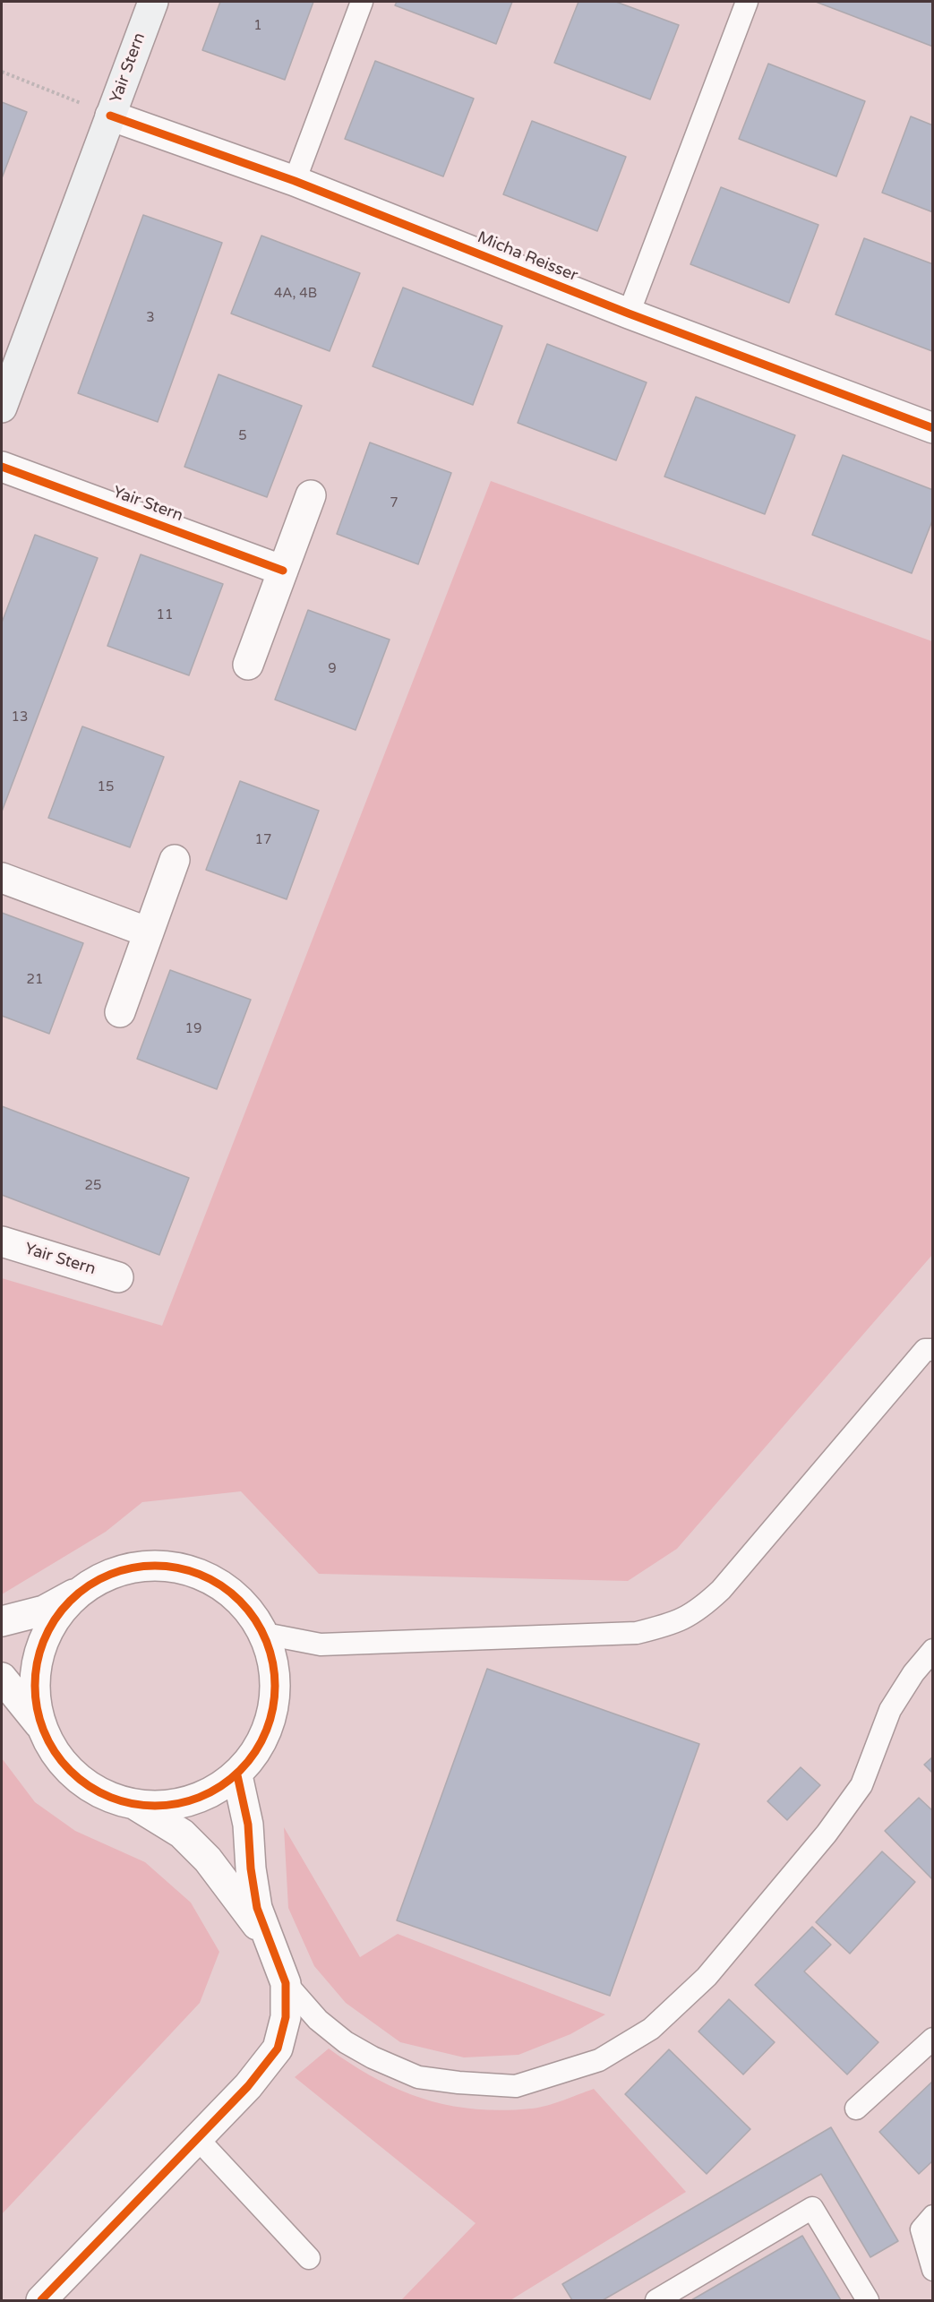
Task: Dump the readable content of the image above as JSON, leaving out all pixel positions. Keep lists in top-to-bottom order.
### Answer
{
  "streets": {
    "street": ["Yair Stern", "Micha Reisser"]
  },
  "crossings": [
    ["Yair Stern", "Micha Reisser"]
  ],
  "house_numbers": [
    "1",
    "4A, 4B",
    "3",
    "5",
    "7",
    "11",
    "9",
    "13",
    "15",
    "17",
    "21",
    "19",
    "25"
  ]
}
